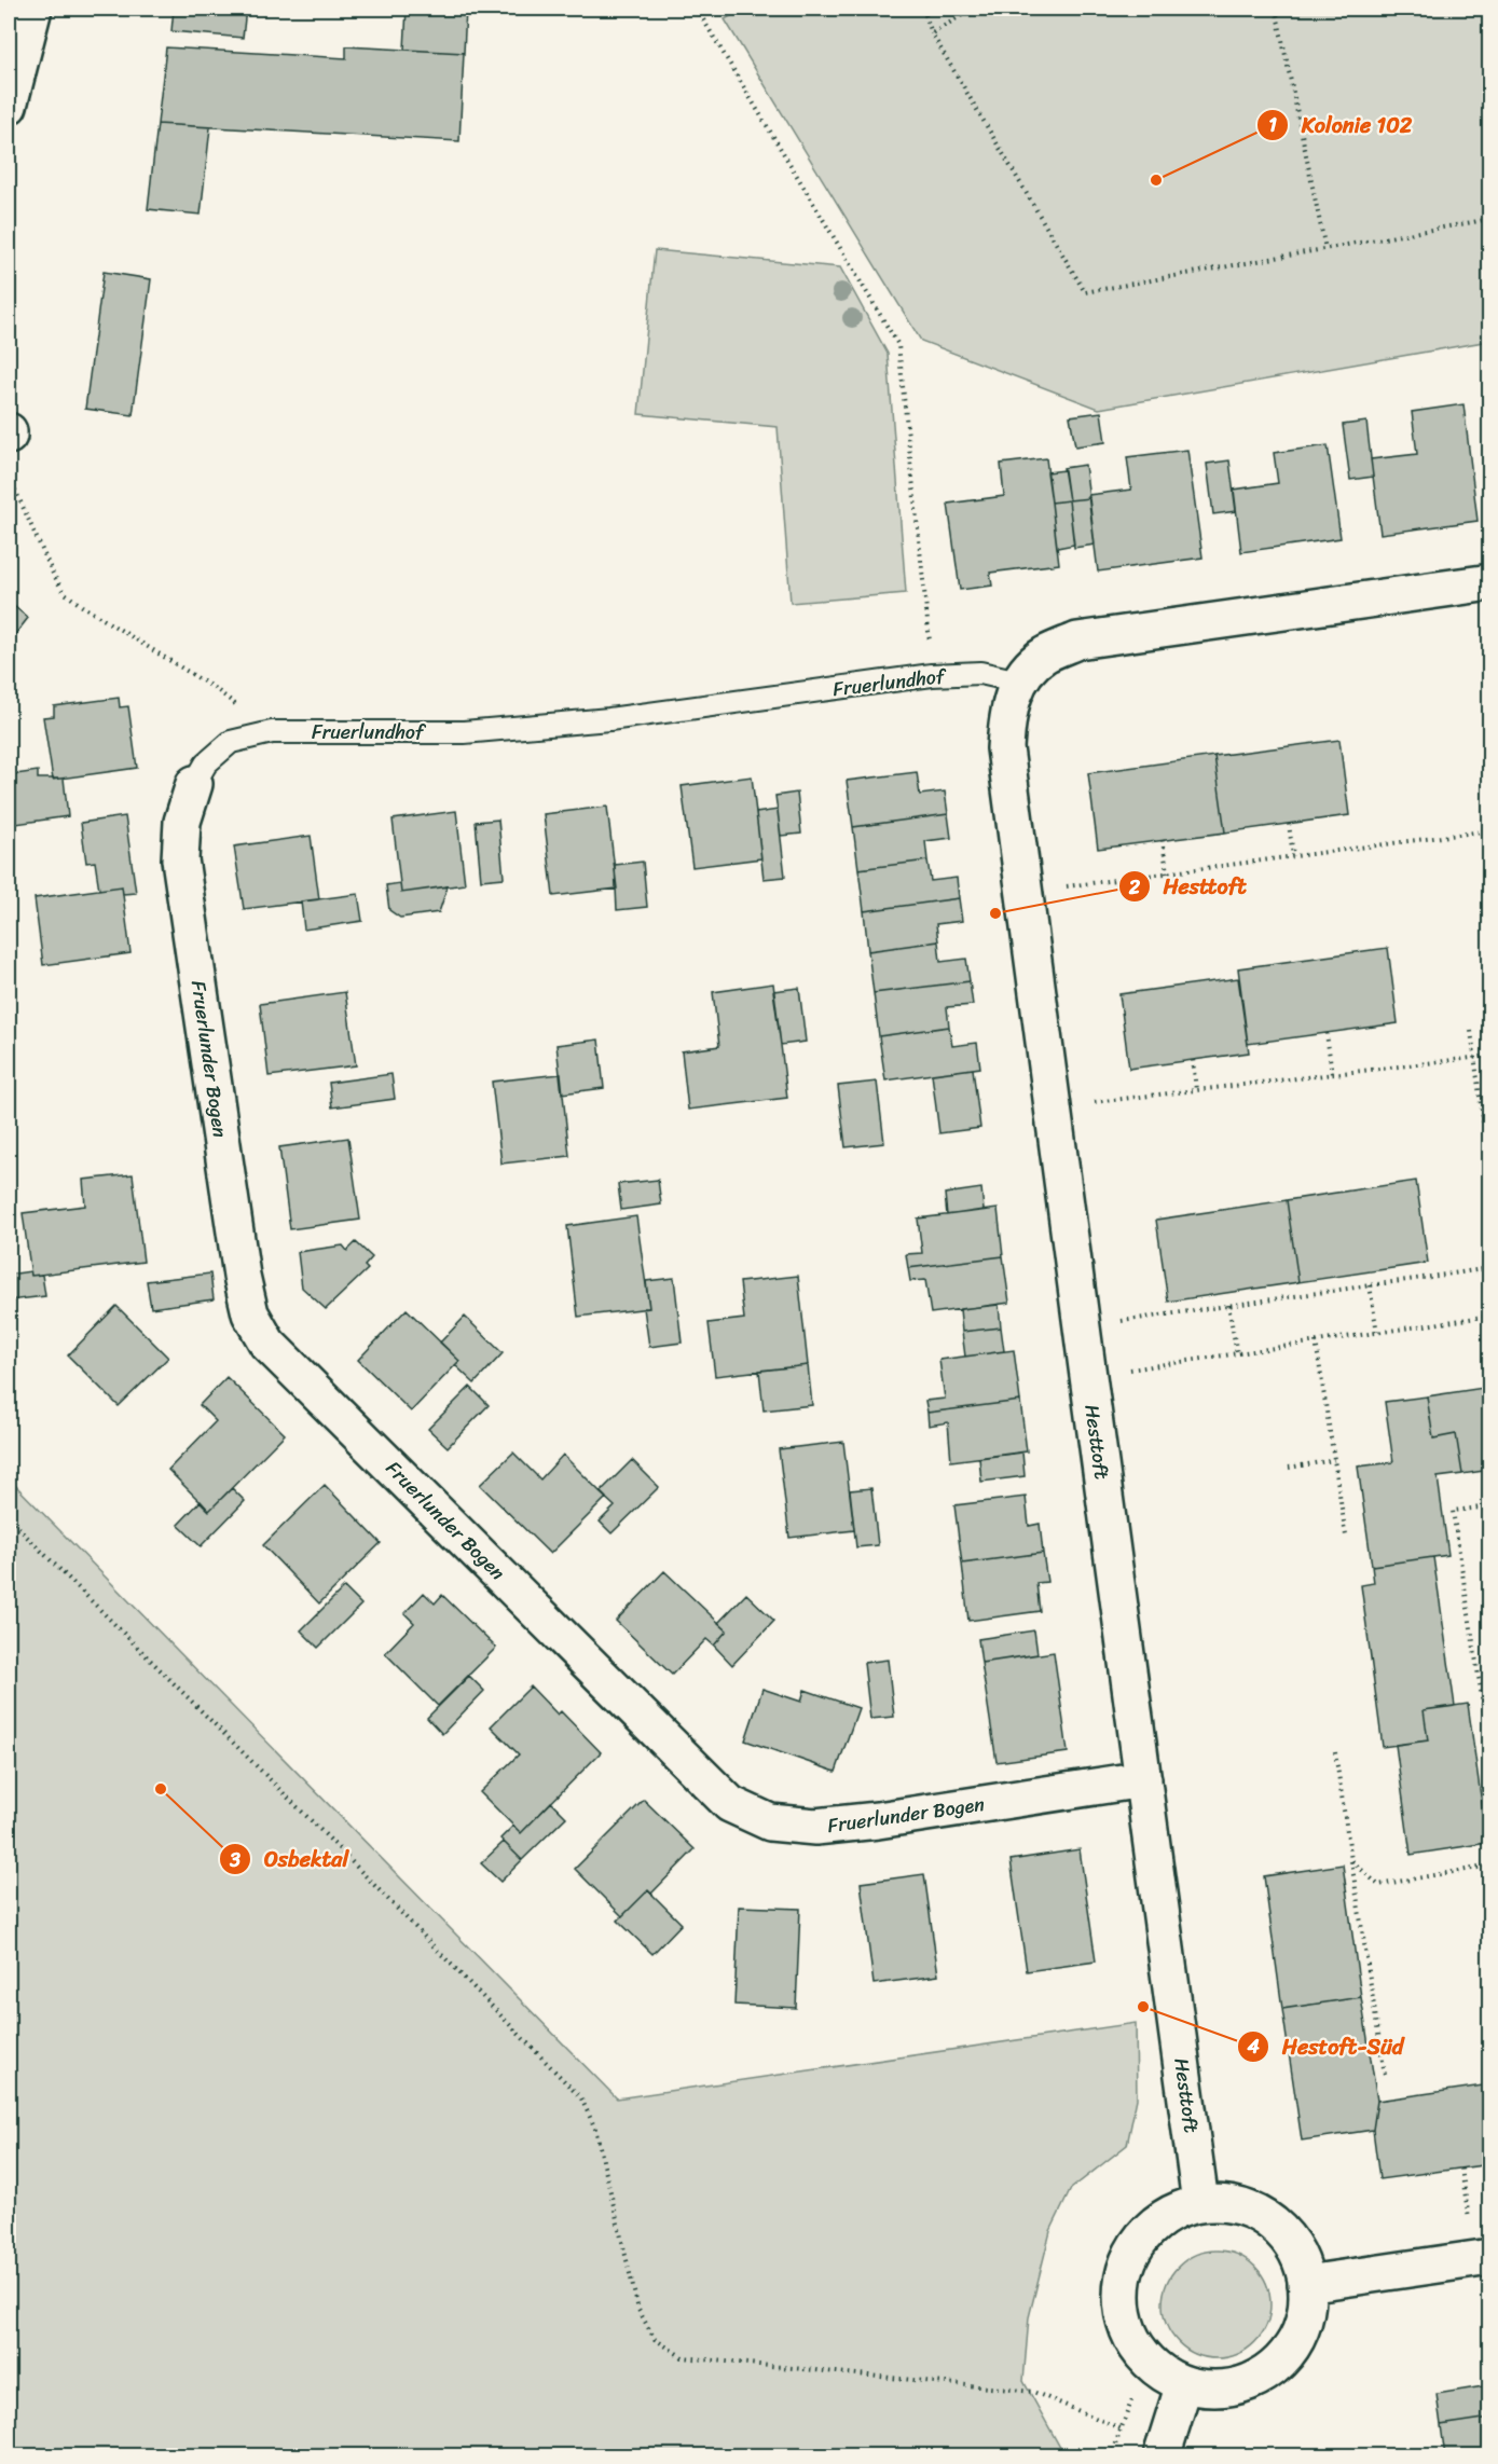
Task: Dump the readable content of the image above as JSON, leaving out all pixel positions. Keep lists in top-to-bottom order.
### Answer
{
  "streets": {
    "street": ["Fruerlunder Bogen", "Hesttoft"],
    "lane": ["Fruerlundhof"]
  },
  "crossings": [
    ["Fruerlundhof", "Fruerlunder Bogen"],
    ["Fruerlundhof", "Hesttoft"],
    ["Fruerlunder Bogen", "Hesttoft"]
  ],
  "places": [
    "Kolonie 102",
    "Hesttoft",
    "Osbektal",
    "Hestoft-Süd"
  ]
}
